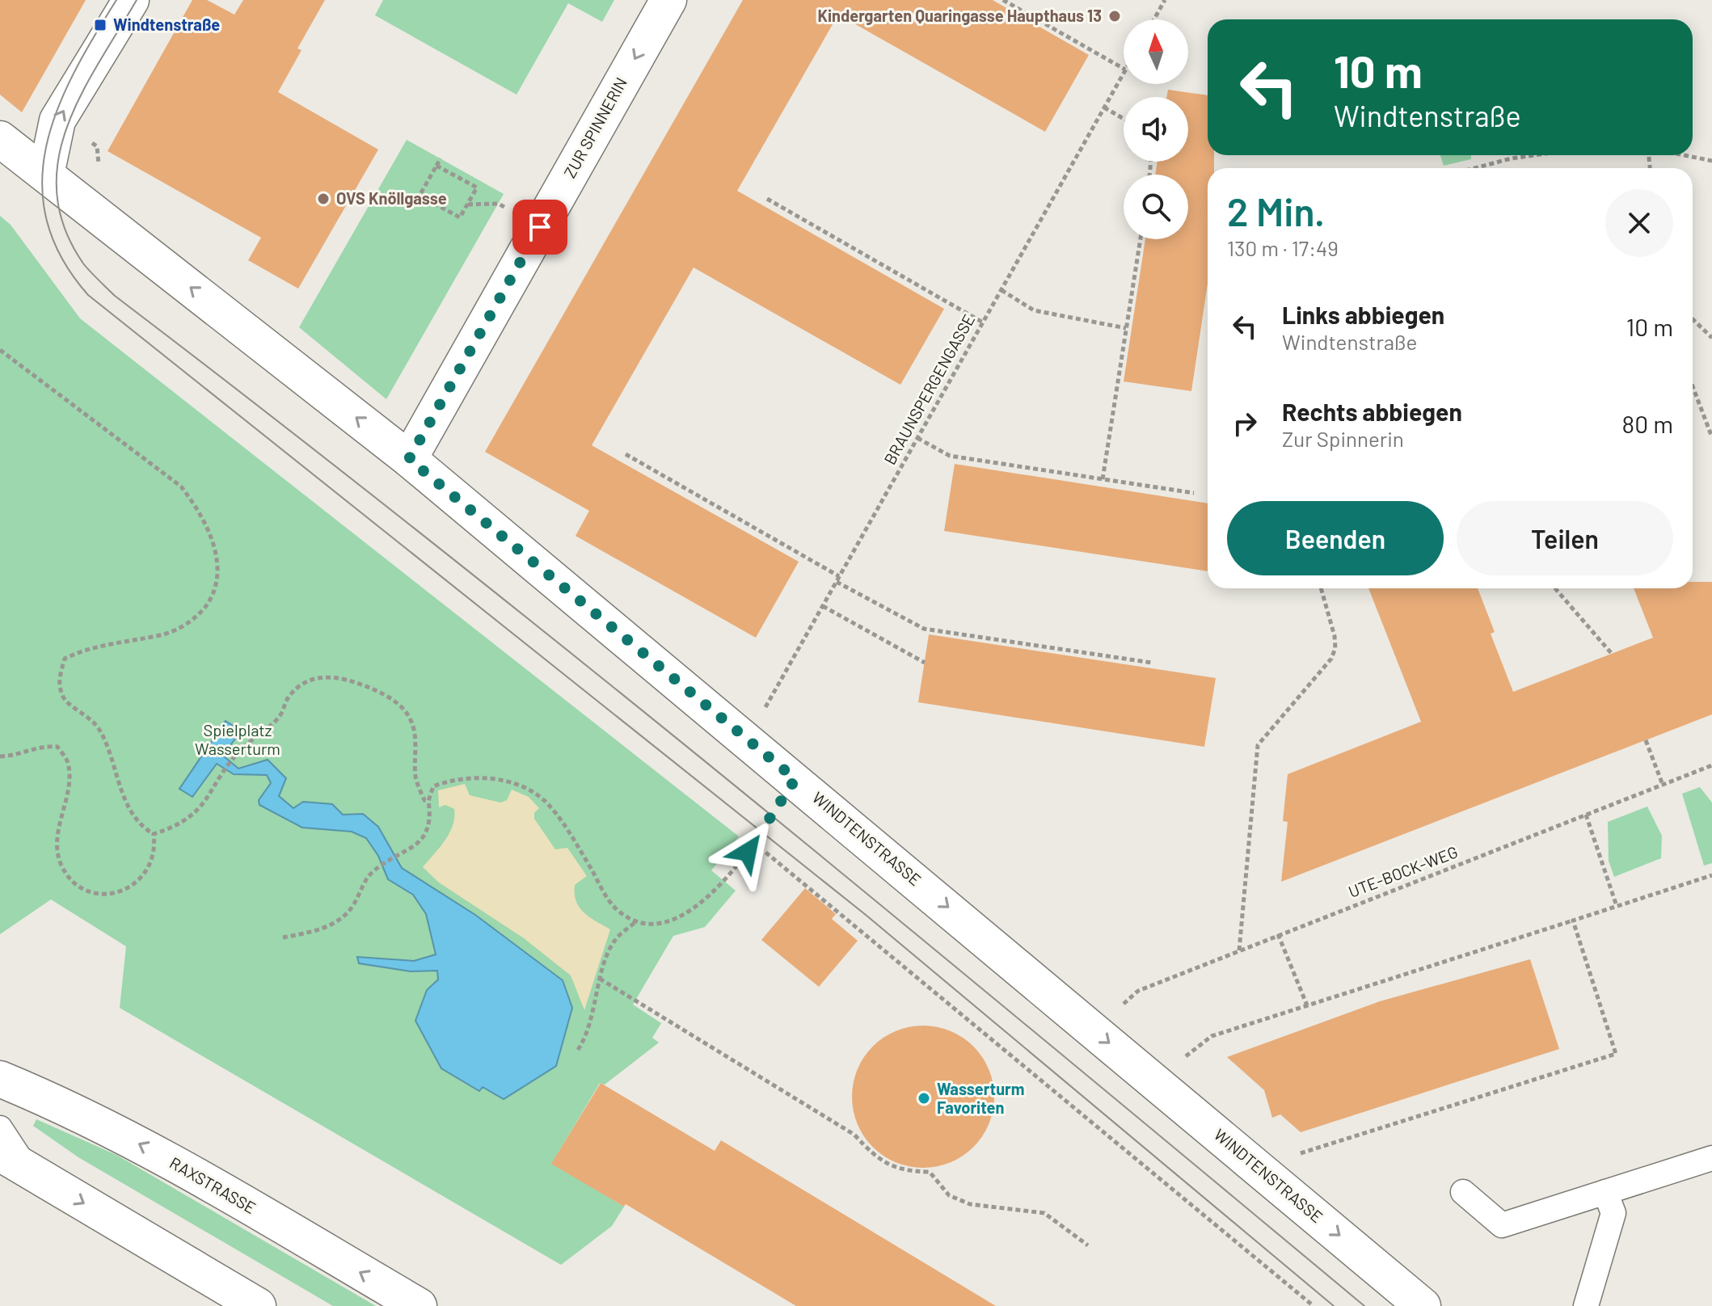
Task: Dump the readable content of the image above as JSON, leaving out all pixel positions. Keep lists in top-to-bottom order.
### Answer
{
  "streets": {
    "street": ["ZUR SPINNERIN", "WINDTENSTRASSE", "RAXSTRASSE"],
    "path": ["BRAUNSPERGENGASSE", "UTE-BOCK-WEG"]
  },
  "crossings": [
    ["ZUR SPINNERIN", "WINDTENSTRASSE"],
    ["BRAUNSPERGENGASSE", "WINDTENSTRASSE"]
  ],
  "one_way": ["ZUR SPINNERIN"],
  "parks": ["Spielplatz Wasserturm"],
  "places": {
    "other": ["Kindergarten Quaringasse Haupthaus 13", "OVS Knöllgasse", "Wasserturm Favoriten"],
    "transit": ["Windtenstraße"]
  },
  "north": "top",
  "page": {
    "turn": ["10 m", "Windtenstraße"],
    "heading": ["2 Min.", "130 m · 17:49"],
    "list": [
      {
        "name": "Links abbiegen",
        "note": "Windtenstraße",
        "value": "10 m"
      },
      {
        "name": "Rechts abbiegen",
        "note": "Zur Spinnerin",
        "value": "80 m"
      }
    ],
    "buttons": ["Beenden", "Teilen"]
  }
}
